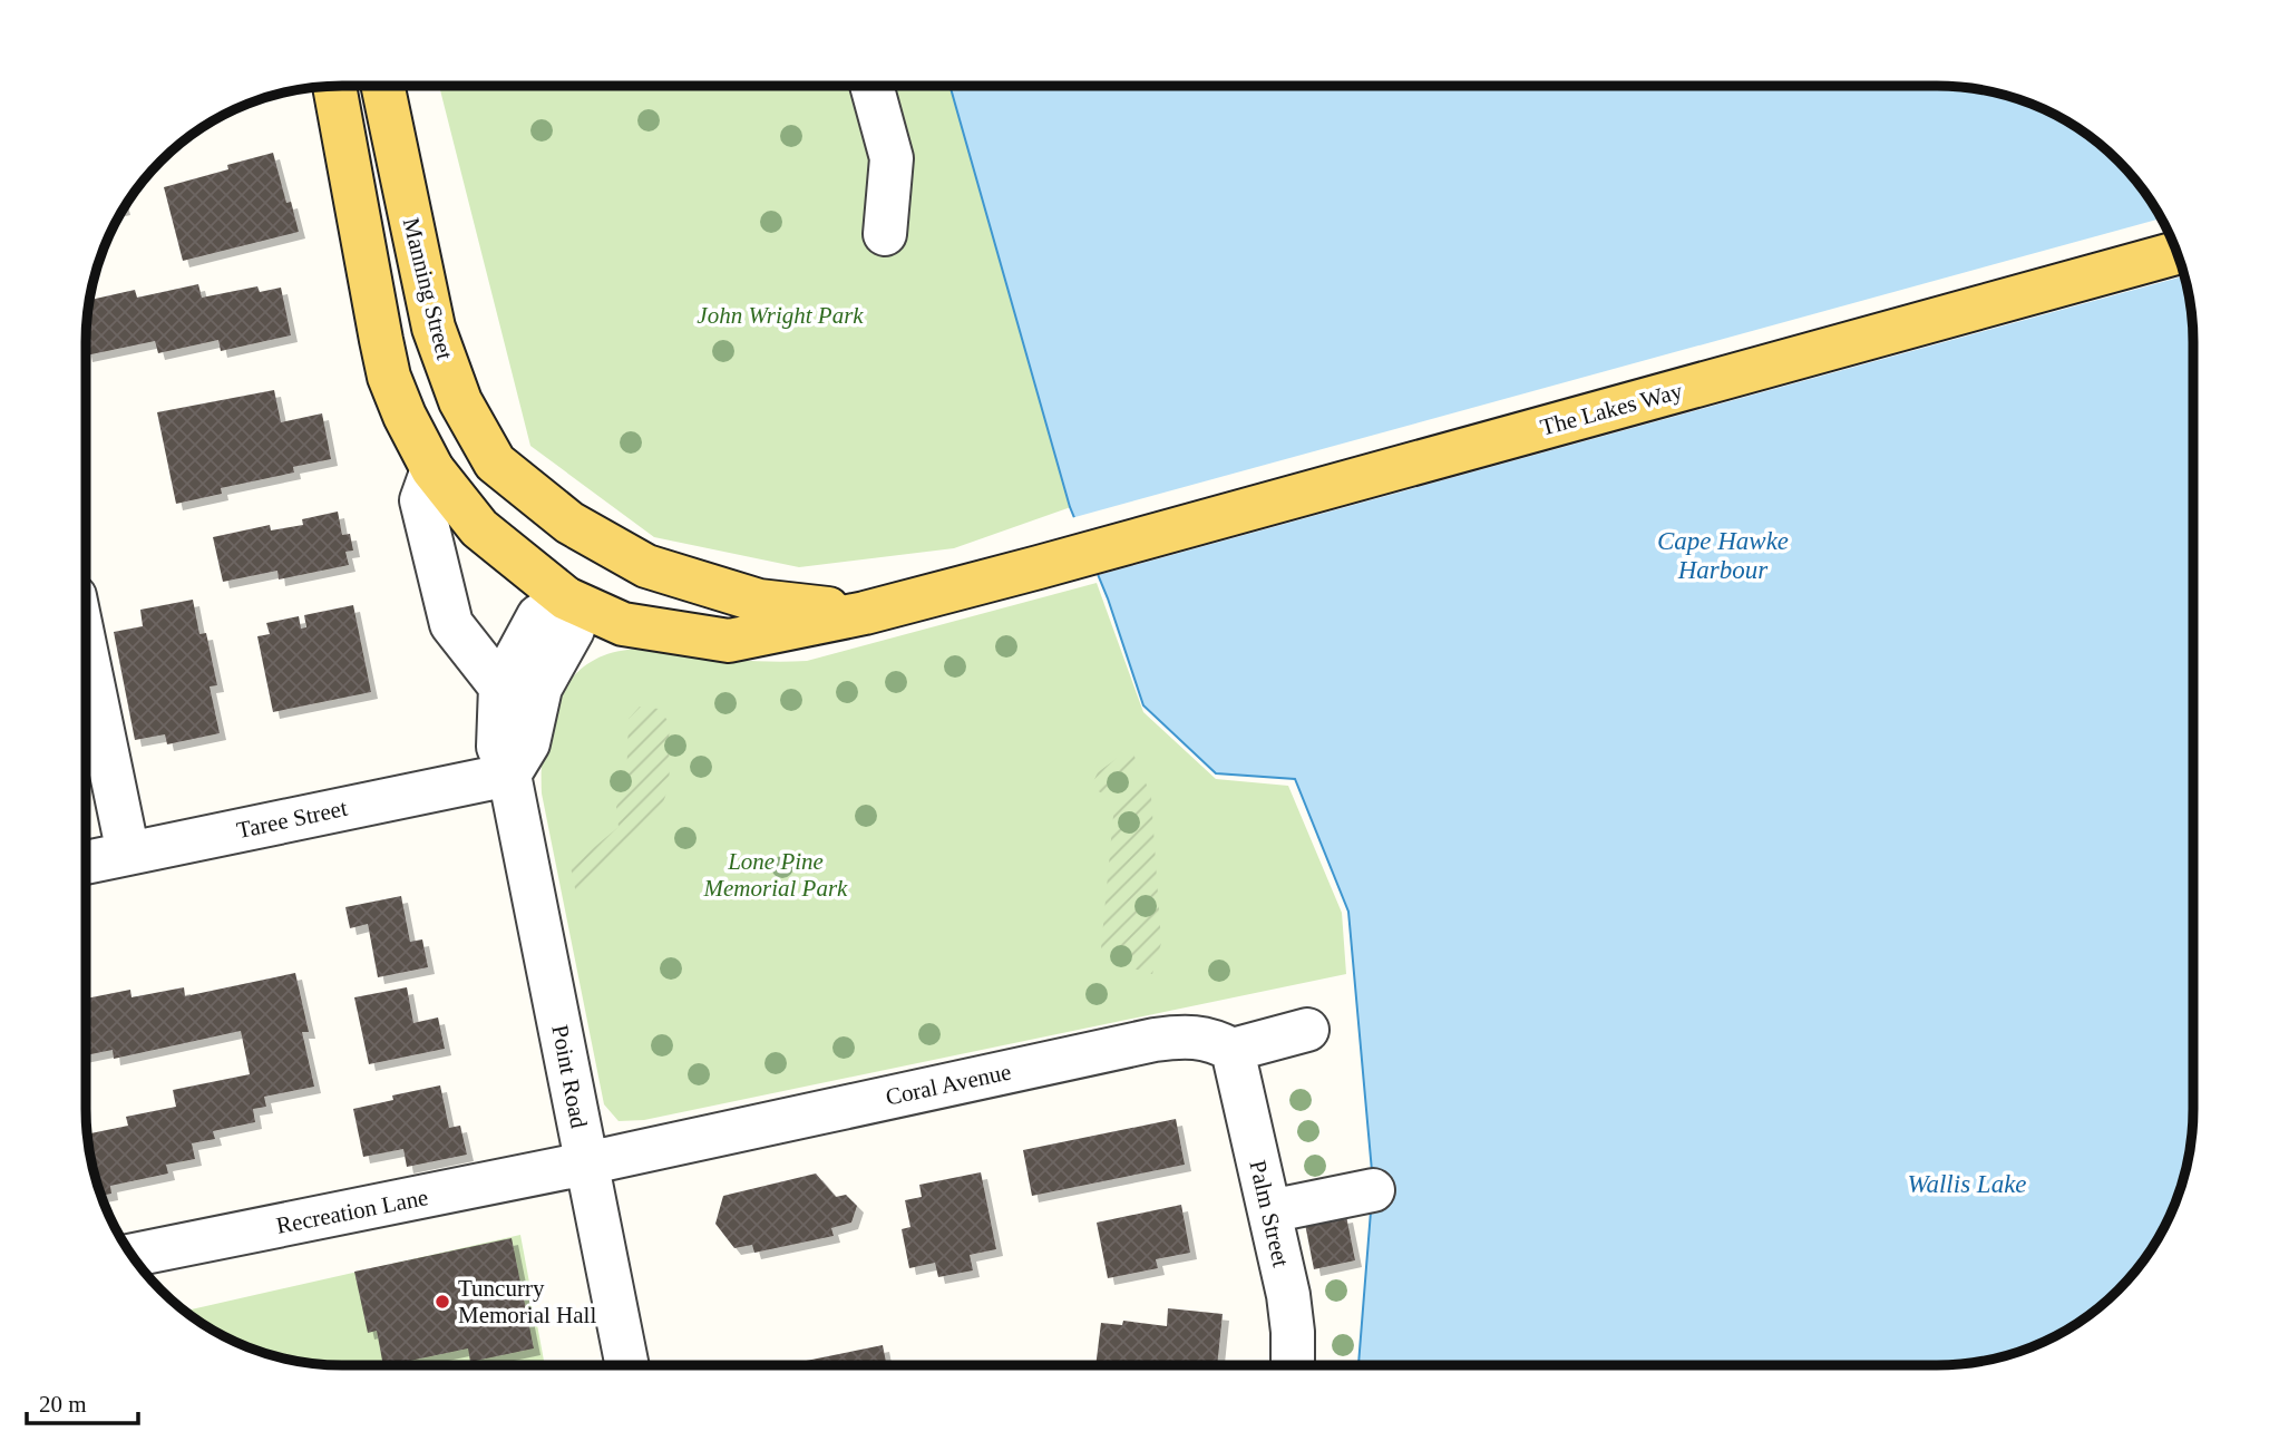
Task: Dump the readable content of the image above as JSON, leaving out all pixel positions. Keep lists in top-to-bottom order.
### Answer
{
  "streets": {
    "main road": ["Manning Street", "The Lakes Way"],
    "street": [
      "Taree Street",
      "Point Road",
      "Coral Avenue",
      "Recreation Lane",
      "Palm Street"
    ]
  },
  "crossings": [
    ["Manning Street", "The Lakes Way"],
    ["Manning Street", "Point Road"],
    ["Taree Street", "Point Road"],
    ["Point Road", "Coral Avenue"],
    ["Point Road", "Recreation Lane"],
    ["Coral Avenue", "Recreation Lane"],
    ["Coral Avenue", "Palm Street"]
  ],
  "water": ["Cape Hawke Harbour", "Wallis Lake"],
  "parks": ["John Wright Park", "Lone Pine Memorial Park"],
  "places": ["Tuncurry Memorial Hall"],
  "scale_bar": "20 m"
}
